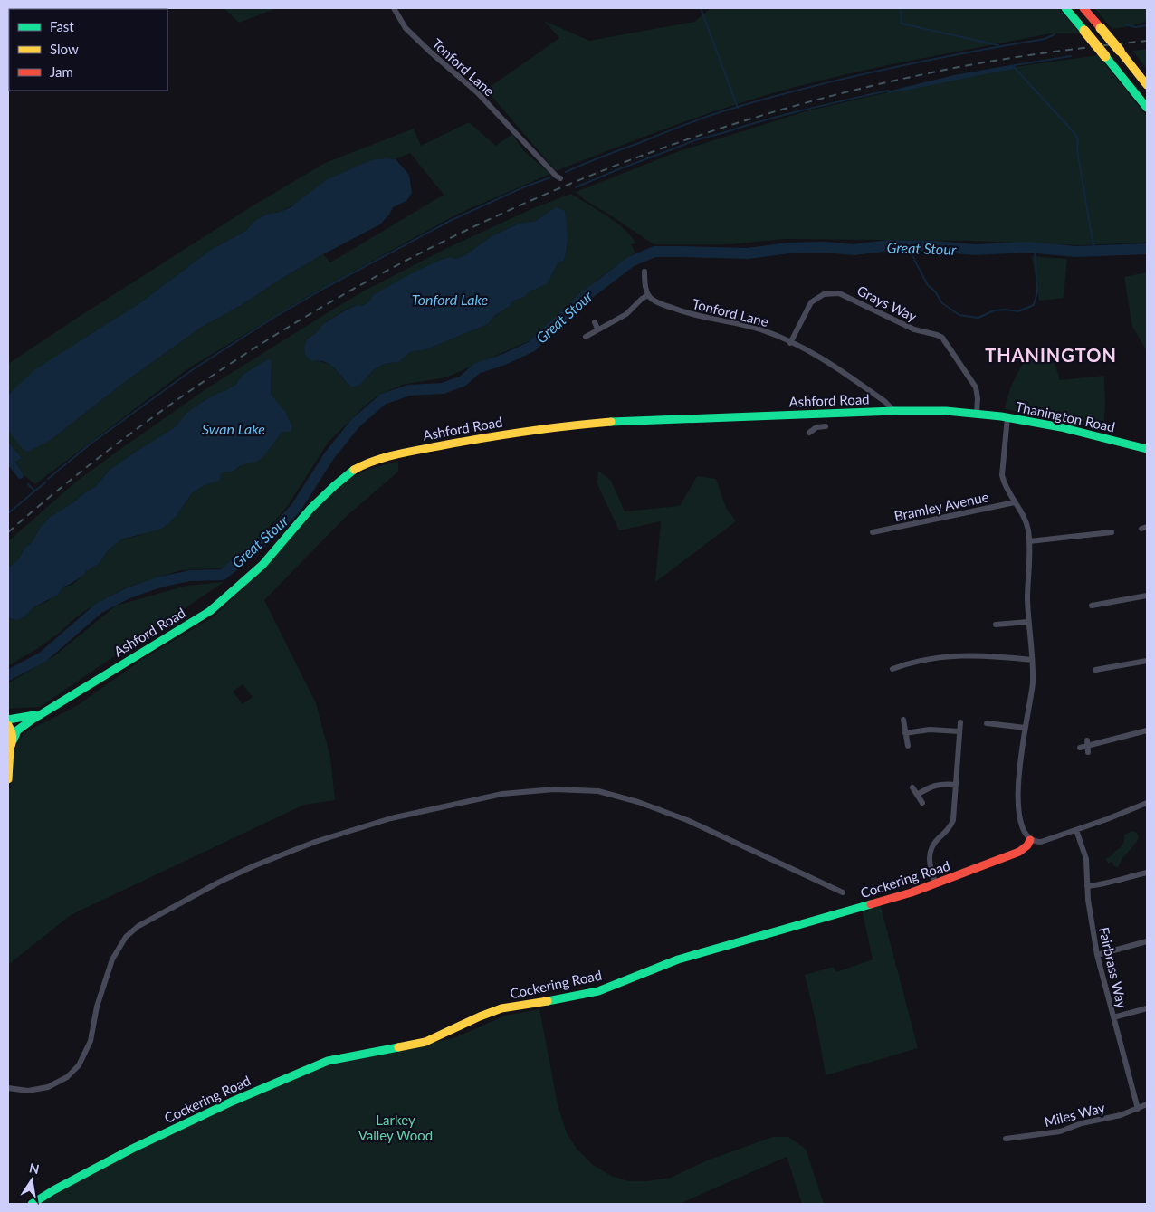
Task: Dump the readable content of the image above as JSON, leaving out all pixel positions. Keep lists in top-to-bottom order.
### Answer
{
  "streets": {
    "main road": ["Ashford Road", "Thanington Road", "Cockering Road"],
    "street": [
      "Tonford Lane",
      "Grays Way",
      "Bramley Avenue",
      "Fairbrass Way",
      "Miles Way"
    ]
  },
  "crossings": [
    ["Tonford Lane", "Grays Way"],
    ["Tonford Lane", "Ashford Road"],
    ["Grays Way", "Ashford Road"],
    ["Grays Way", "Thanington Road"],
    ["Ashford Road", "Thanington Road"],
    ["Fairbrass Way", "Miles Way"]
  ],
  "districts": ["THANINGTON"],
  "water": ["Great Stour", "Tonford Lake", "Swan Lake"],
  "parks": ["Larkey Valley Wood"],
  "legend": ["Fast", "Slow", "Jam"],
  "north": "top"
}
